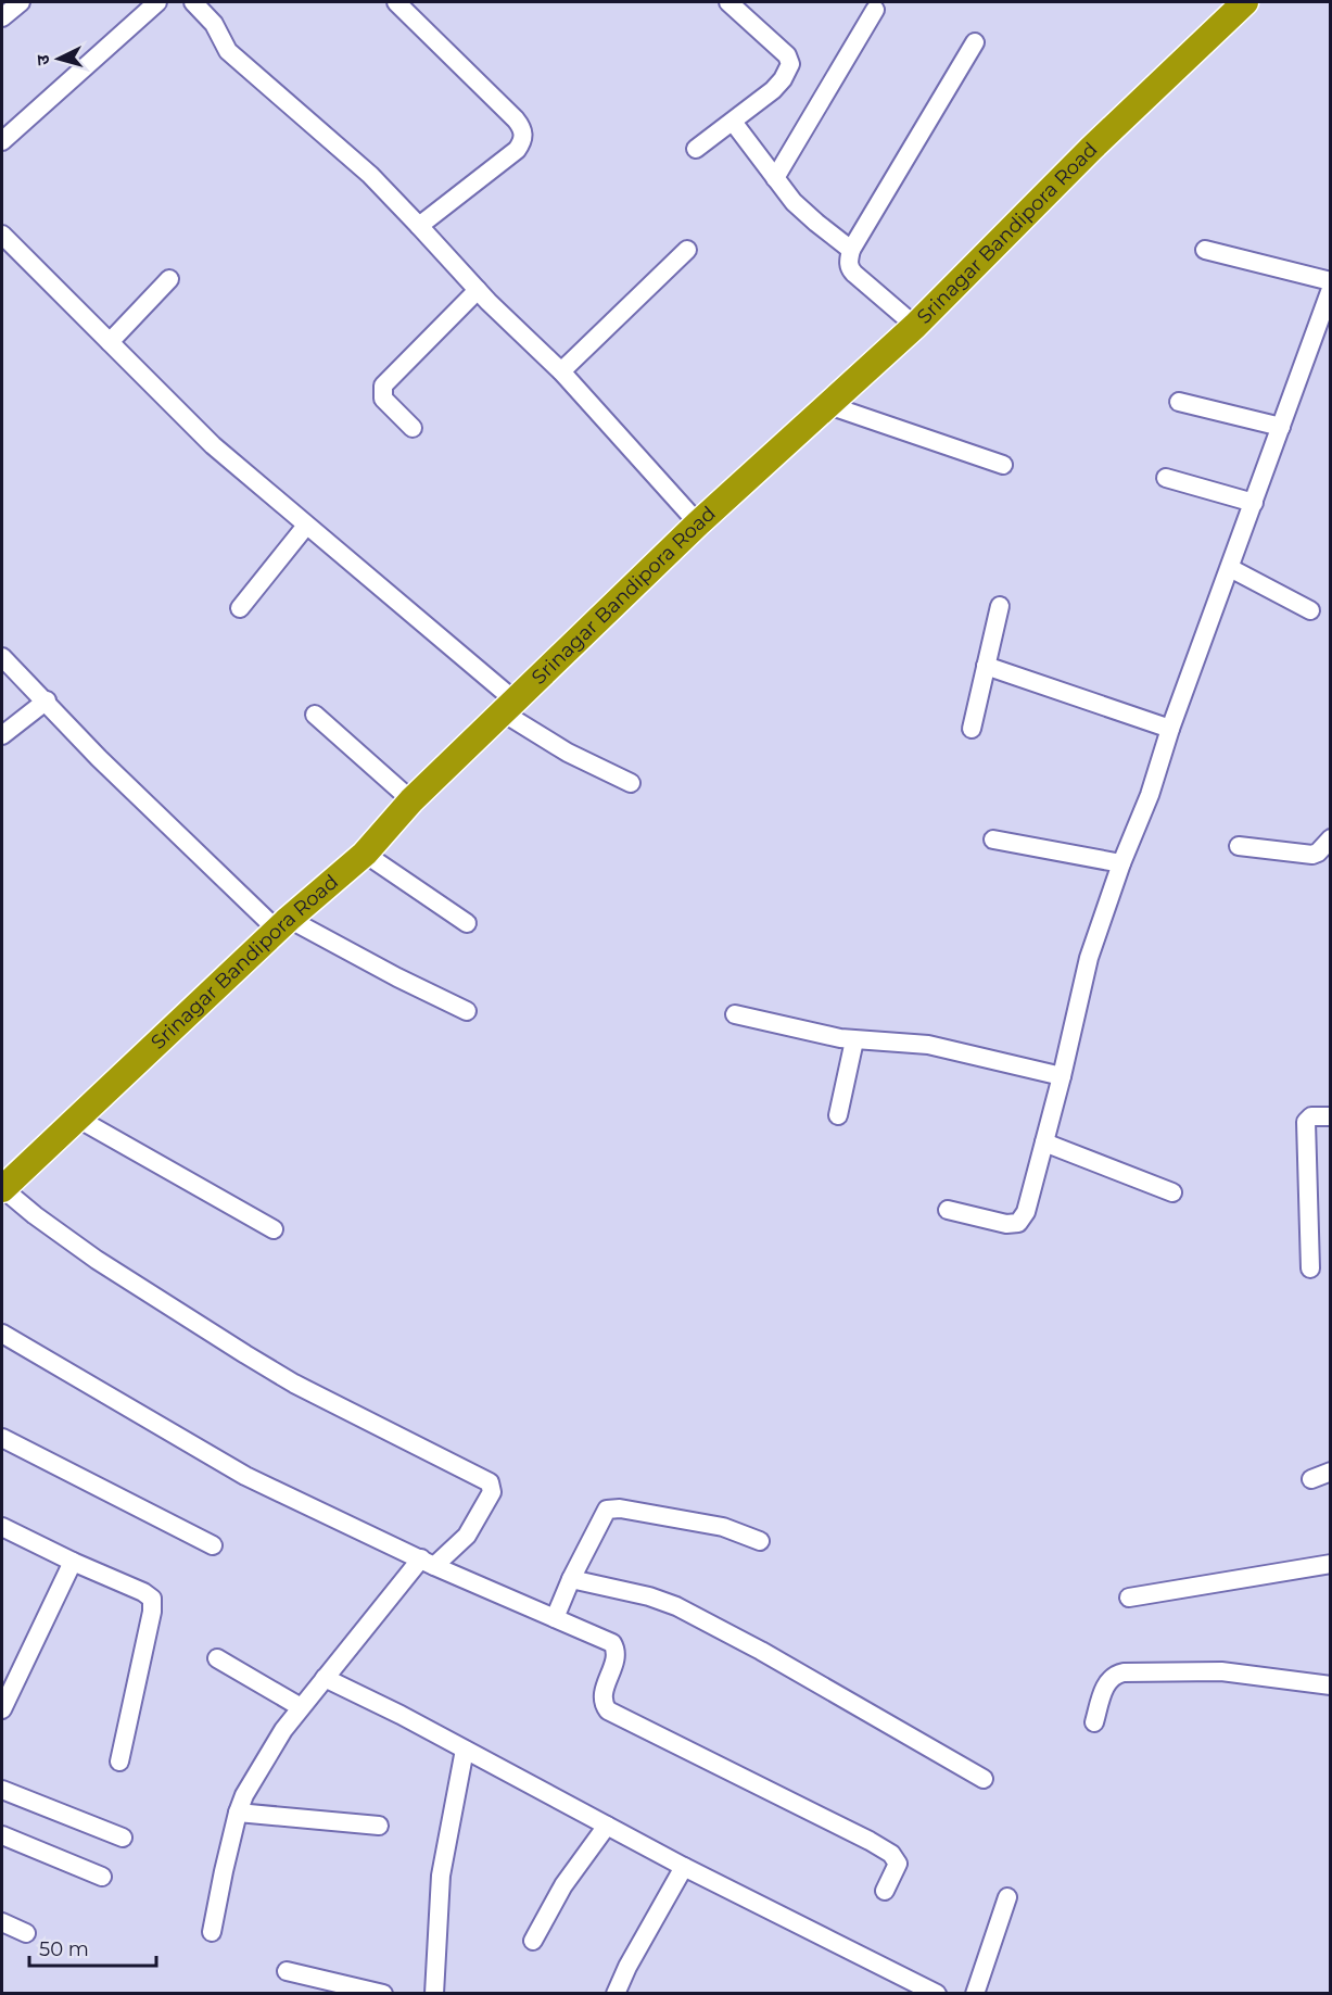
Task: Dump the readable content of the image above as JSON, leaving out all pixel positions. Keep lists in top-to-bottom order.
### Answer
{
  "streets": {
    "highway": ["Srinagar Bandipora Road"]
  },
  "scale_bar": "50 m",
  "north": "left"
}
